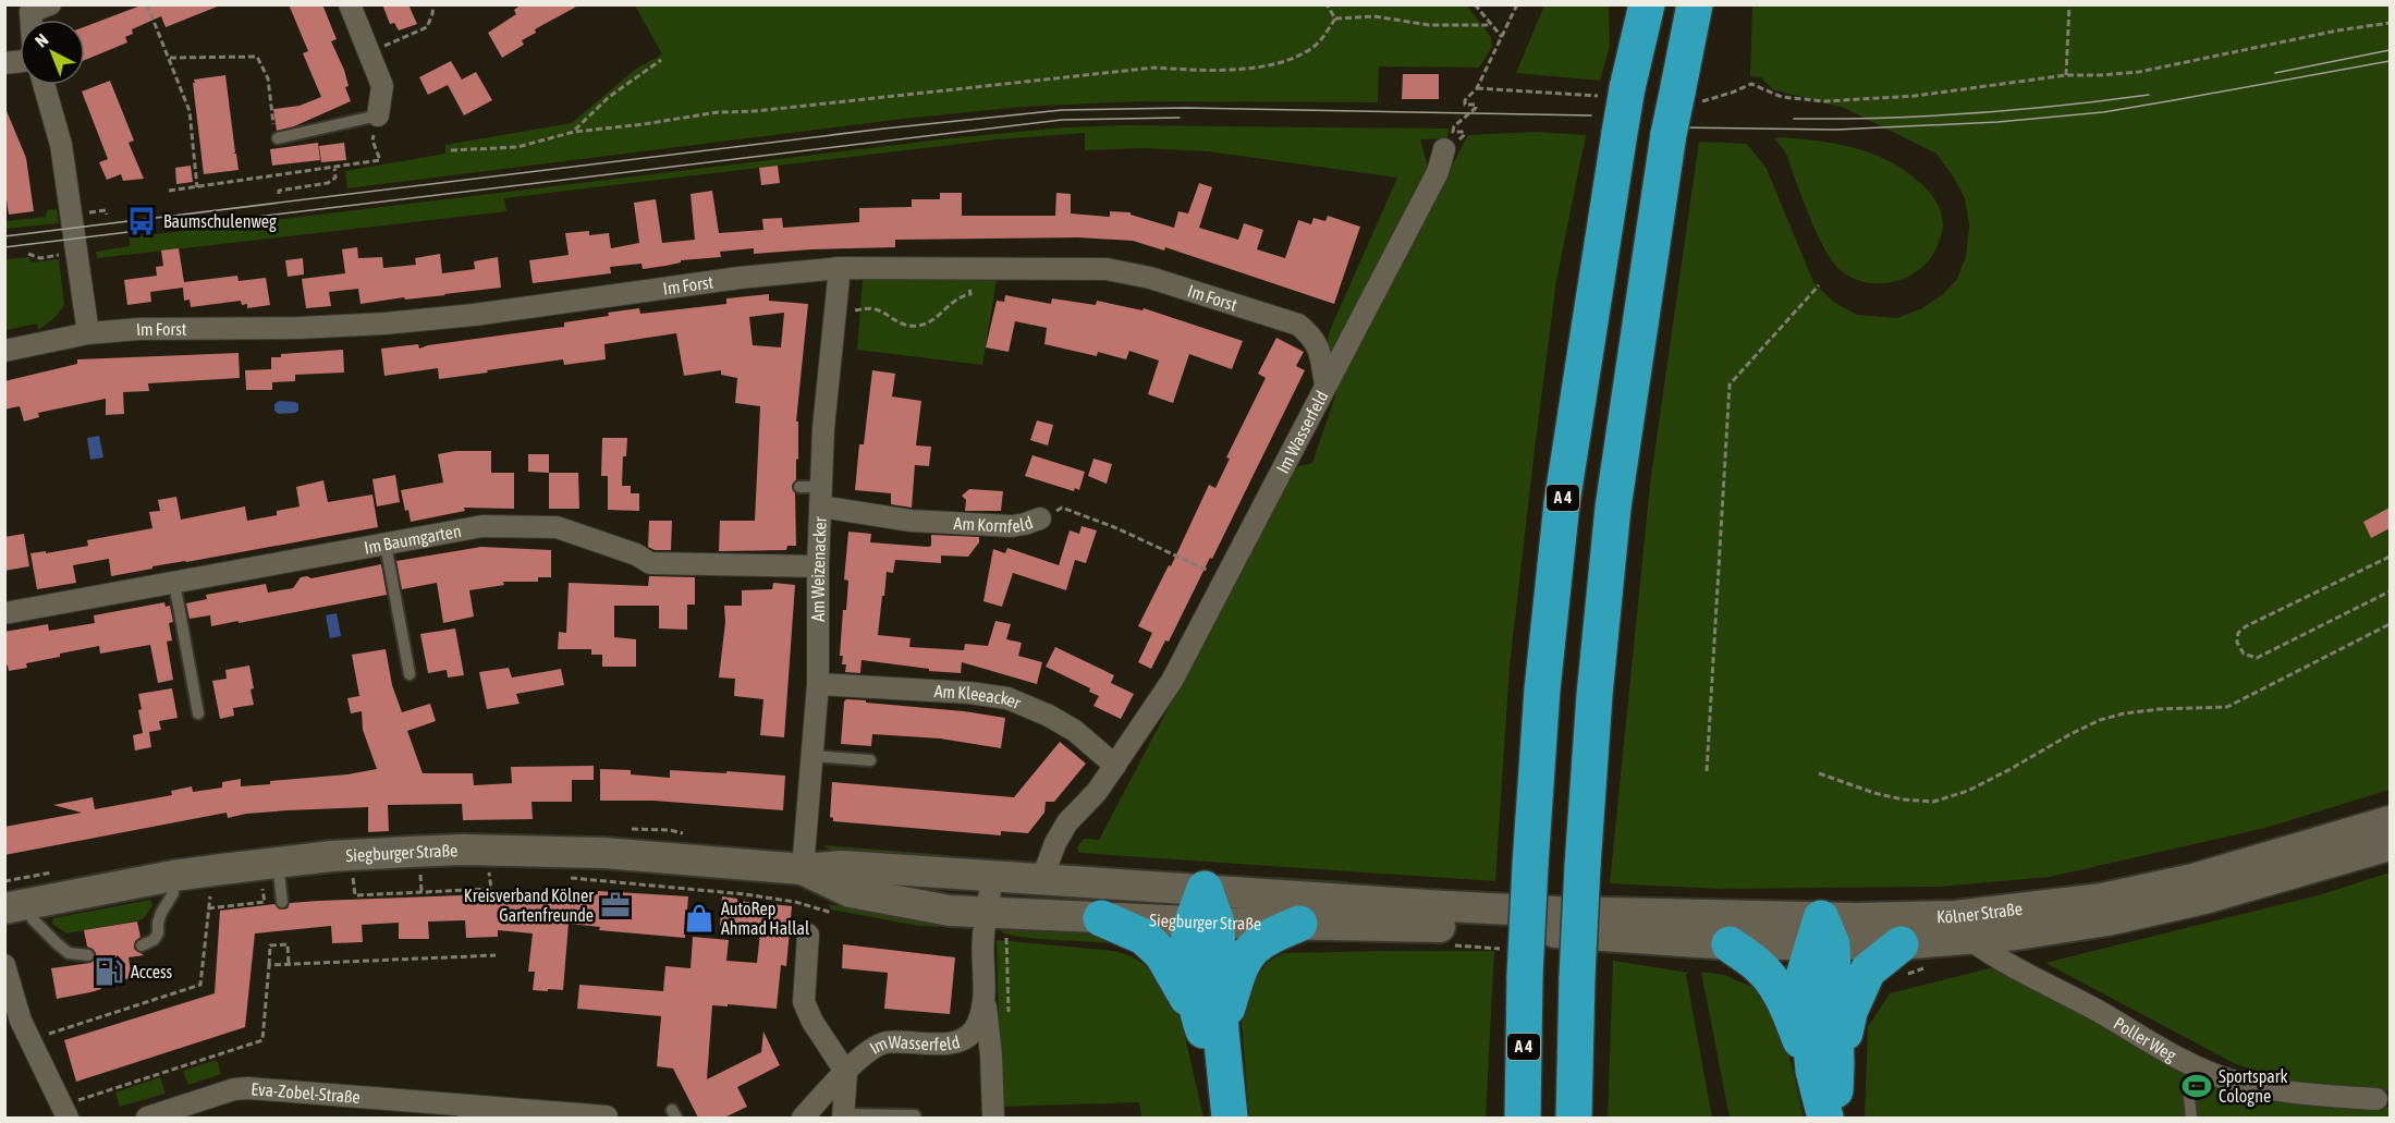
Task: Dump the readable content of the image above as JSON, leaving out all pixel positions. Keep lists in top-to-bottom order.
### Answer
{
  "streets": {
    "highway": ["A 4"],
    "main road": ["Siegburger Straße", "Kölner Straße"],
    "street": [
      "Im Forst",
      "Im Wasserfeld",
      "Am Kornfeld",
      "Im Baumgarten",
      "Am Weizenacker",
      "Am Kleeacker",
      "Poller Weg",
      "Eva-Zobel-Straße"
    ]
  },
  "crossings": [
    ["Im Forst", "Im Wasserfeld"],
    ["Im Forst", "Am Weizenacker"],
    ["Im Wasserfeld", "Am Kornfeld"],
    ["Im Wasserfeld", "Am Kleeacker"],
    ["Im Wasserfeld", "Siegburger Straße"],
    ["Am Kornfeld", "Am Weizenacker"],
    ["Im Baumgarten", "Am Weizenacker"],
    ["Am Weizenacker", "Am Kleeacker"],
    ["Am Weizenacker", "Siegburger Straße"],
    ["Siegburger Straße", "Kölner Straße"],
    ["Kölner Straße", "Poller Weg"]
  ],
  "places": {
    "bus stop": ["Baumschulenweg"],
    "office": ["Kreisverband Kölner Gartenfreunde"],
    "shop": ["AutoRep Ahmad Hallal"],
    "fuel station": ["Access"],
    "sports": ["Sportspark Cologne"]
  },
  "north": "top left"
}
